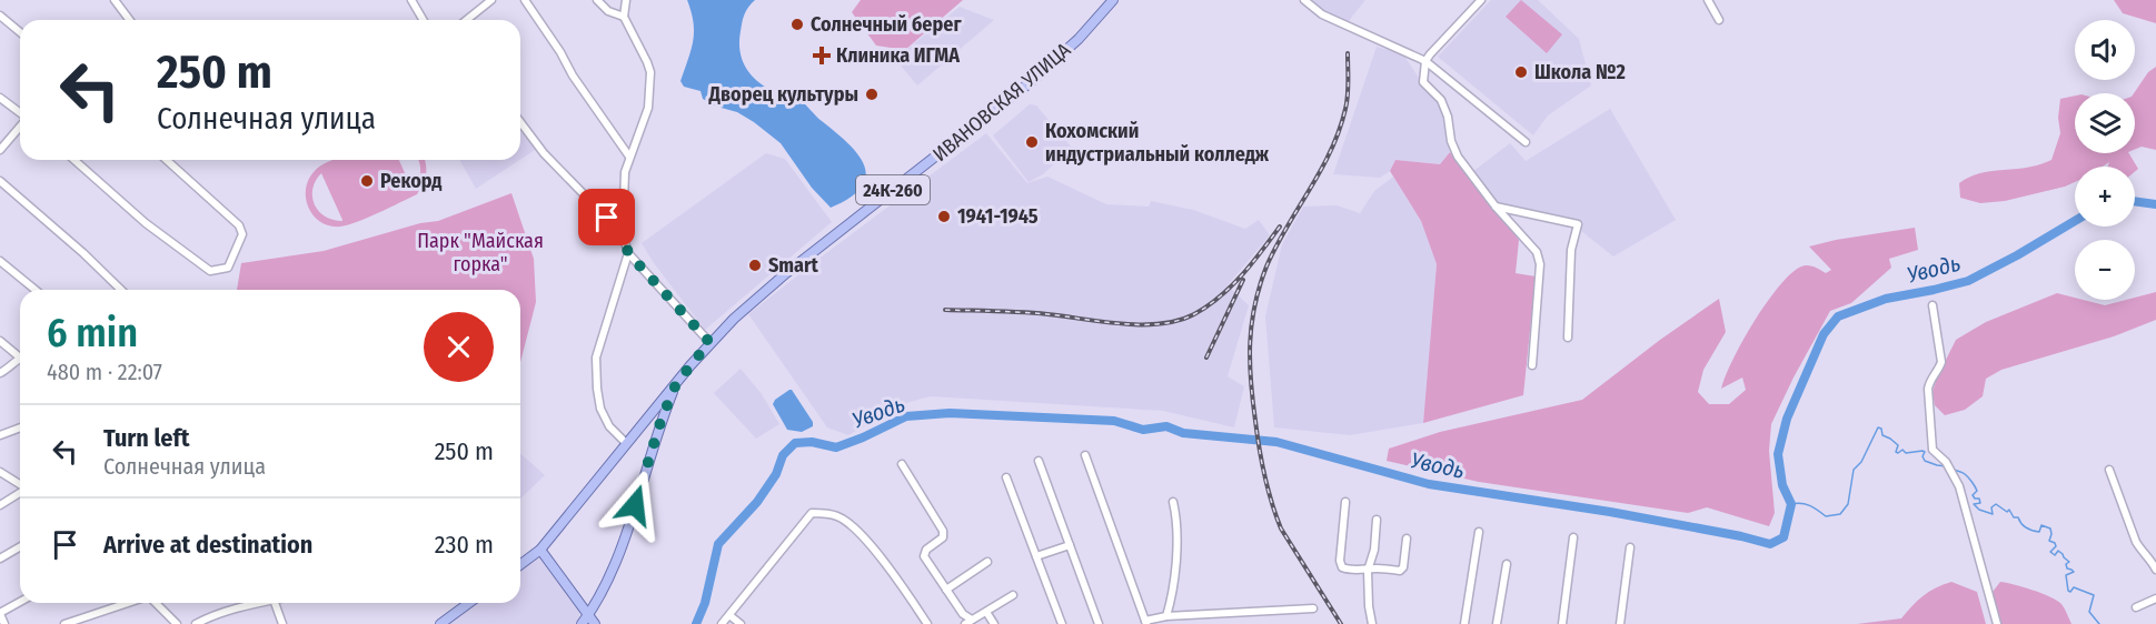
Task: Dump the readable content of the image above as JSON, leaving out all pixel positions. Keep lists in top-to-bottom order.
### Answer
{
  "streets": {
    "main road": ["ИВАНОВСКАЯ УЛИЦА", "24К-260"]
  },
  "water": ["Уводь"],
  "parks": ["Парк \"Майская горка\""],
  "places": {
    "other": [
      "Солнечный берег",
      "Школа №2",
      "Дворец культуры",
      "Кохомский индустриальный колледж",
      "Рекорд",
      "1941-1945",
      "Smart"
    ],
    "health": ["Клиника ИГМА"]
  },
  "page": {
    "map_buttons": ["+", "−"],
    "turn": ["250 m", "Солнечная улица"],
    "heading": ["6 min", "480 m · 22:07"],
    "list": [
      {
        "name": "Turn left",
        "note": "Солнечная улица",
        "value": "250 m"
      },
      {
        "name": "Arrive at destination",
        "value": "230 m"
      }
    ]
  }
}
